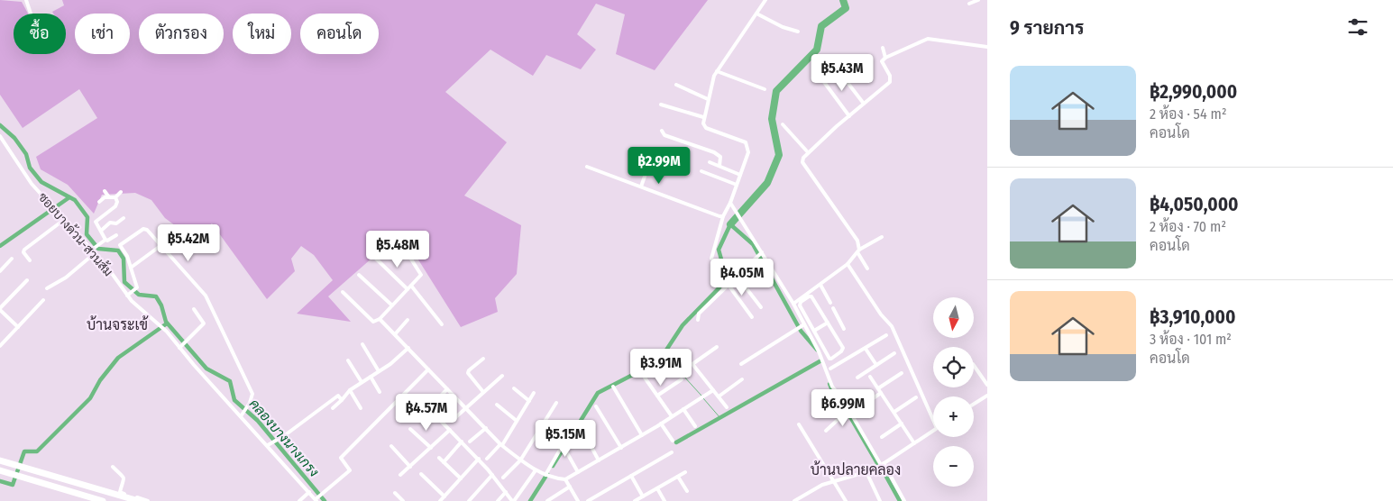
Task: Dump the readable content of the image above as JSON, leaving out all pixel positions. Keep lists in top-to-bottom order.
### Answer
{
  "streets": {
    "street": ["ซอยบางด้วน-สวนส้ม"]
  },
  "districts": ["บ้านจระเข้", "บ้านปลายคลอง"],
  "water": ["คลองบางนางเกรง"],
  "north": "bottom",
  "page": {
    "heading": "9 รายการ",
    "chip": [
      "ซื้อ",
      "เช่า",
      "ตัวกรอง",
      "ใหม่",
      "คอนโด"
    ],
    "price": [
      "฿5.43M",
      "฿2.99M",
      "฿5.42M",
      "฿5.48M",
      "฿4.05M",
      "฿3.91M",
      "฿6.99M",
      "฿4.57M",
      "฿5.15M"
    ],
    "list": [
      {
        "name": "฿2,990,000",
        "note": "2 ห้อง · 54 m² · คอนโด"
      },
      {
        "name": "฿4,050,000",
        "note": "2 ห้อง · 70 m² · คอนโด"
      },
      {
        "name": "฿3,910,000",
        "note": "3 ห้อง · 101 m² · คอนโด"
      }
    ],
    "map_buttons": ["+", "−"]
  }
}
